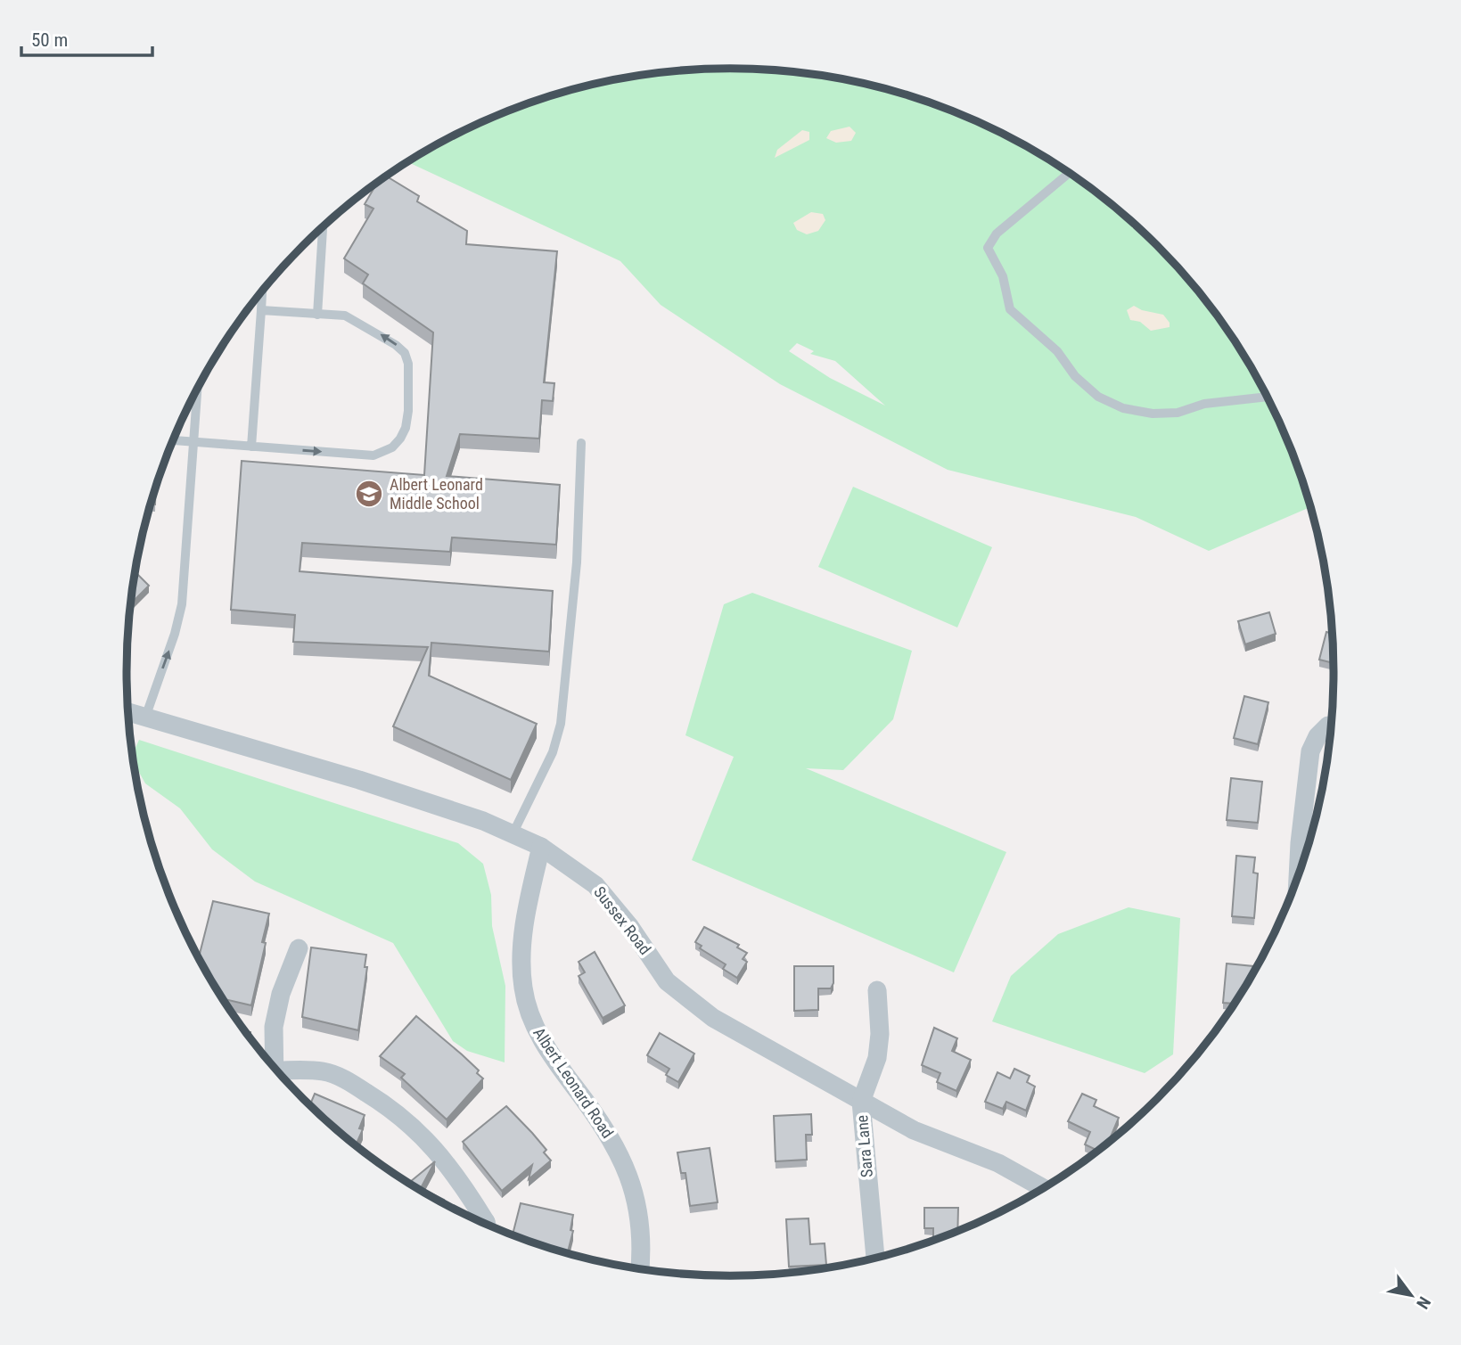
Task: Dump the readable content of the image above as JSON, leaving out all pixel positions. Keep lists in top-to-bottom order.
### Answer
{
  "streets": {
    "street": ["Sussex Road", "Albert Leonard Road", "Sara Lane"]
  },
  "crossings": [
    ["Sussex Road", "Albert Leonard Road"],
    ["Sussex Road", "Sara Lane"]
  ],
  "places": {
    "school or university": ["Albert Leonard Middle School"]
  },
  "scale_bar": "50 m",
  "north": "bottom right"
}
